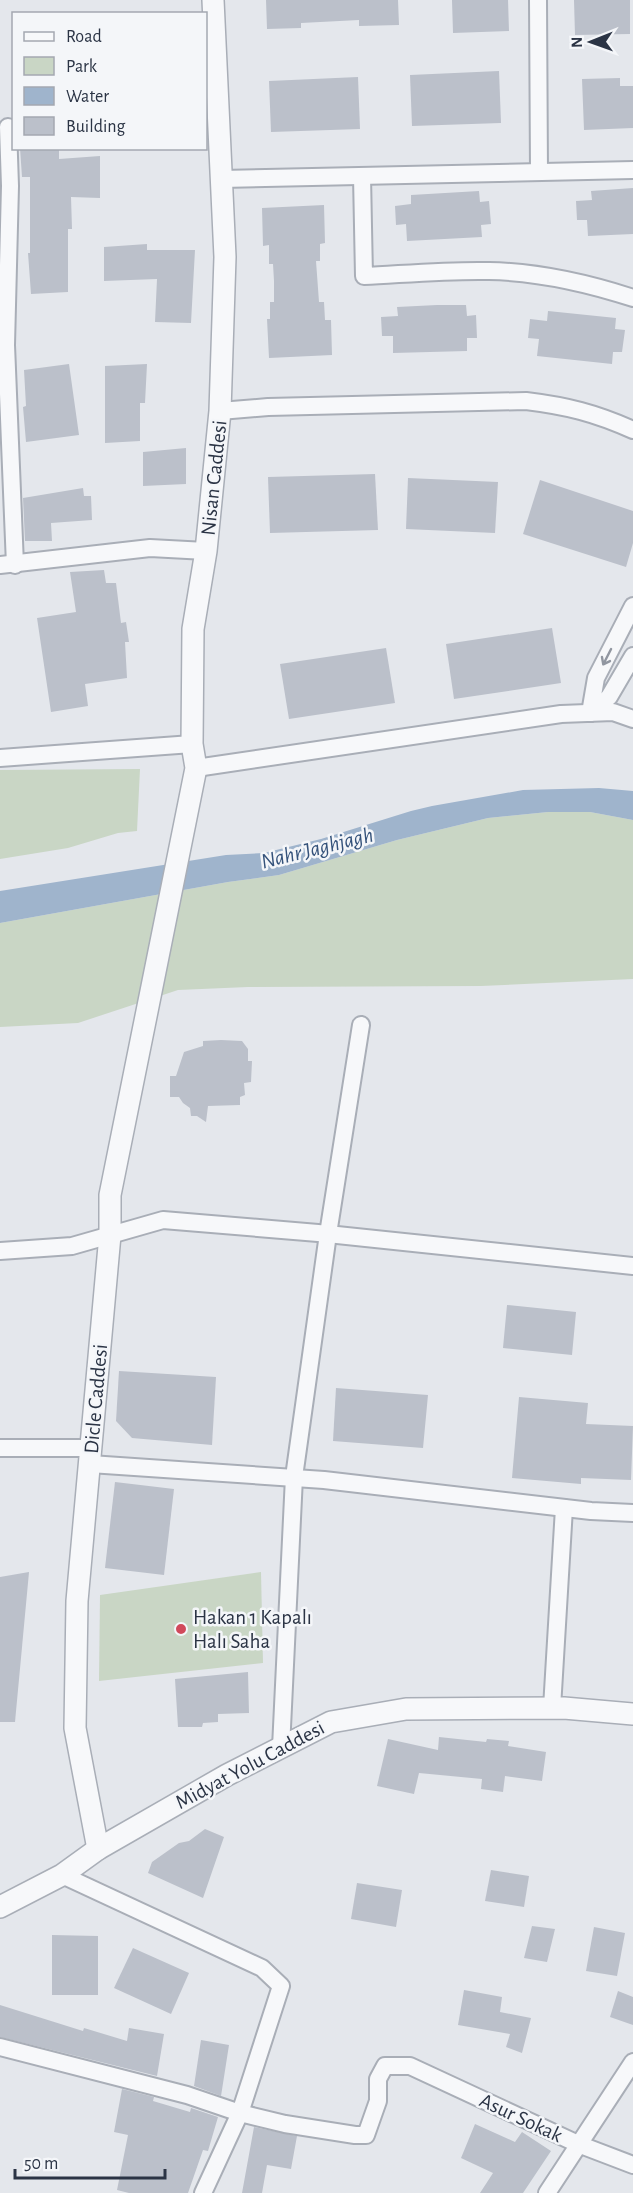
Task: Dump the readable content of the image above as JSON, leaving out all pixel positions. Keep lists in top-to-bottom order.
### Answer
{
  "streets": {
    "street": [
      "Nisan Caddesi",
      "Dicle Caddesi",
      "Midyat Yolu Caddesi",
      "Asur Sokak"
    ]
  },
  "crossings": [
    ["Nisan Caddesi", "Dicle Caddesi"],
    ["Dicle Caddesi", "Midyat Yolu Caddesi"]
  ],
  "water": ["Nahr Jaghjagh"],
  "places": ["Hakan 1 Kapalı Halı Saha"],
  "legend": [
    "Road",
    "Park",
    "Water",
    "Building"
  ],
  "scale_bar": "50 m",
  "north": "left"
}
